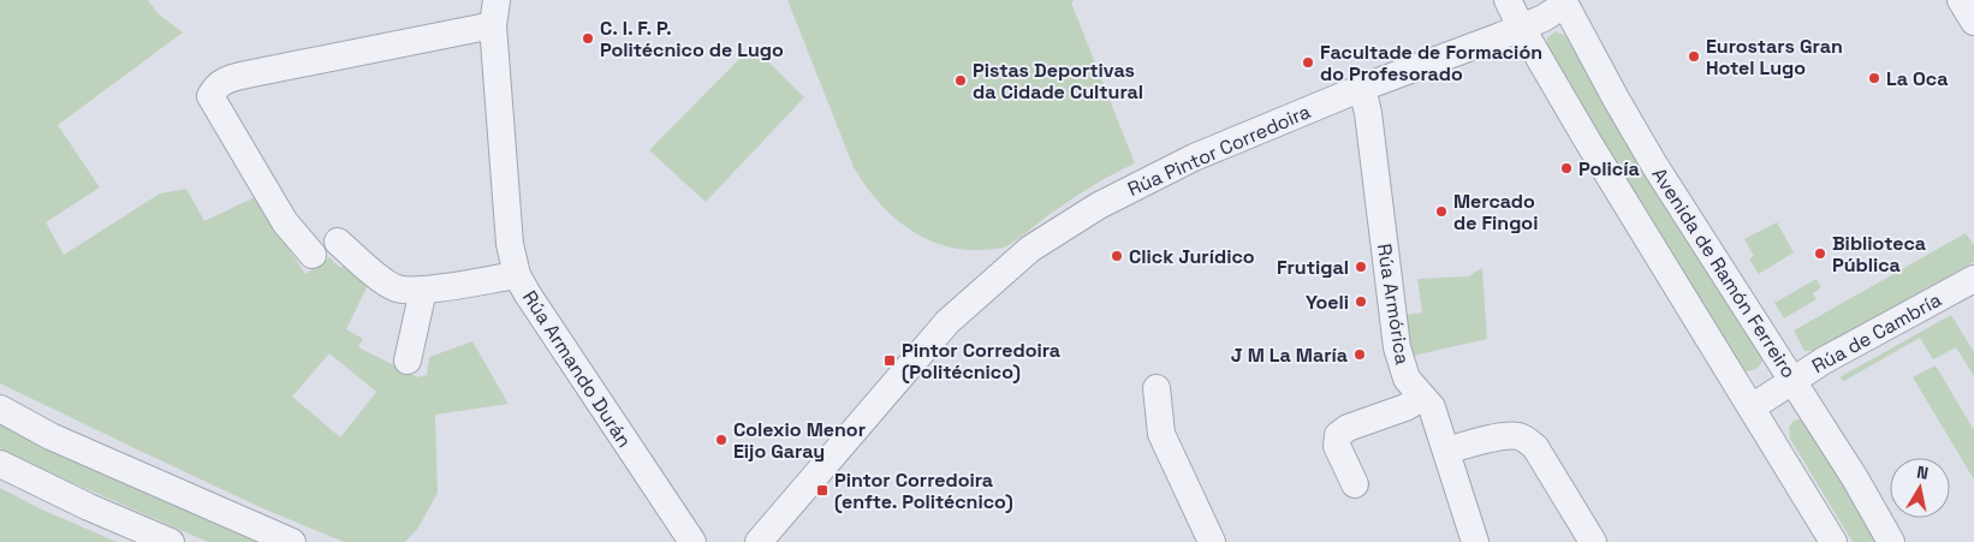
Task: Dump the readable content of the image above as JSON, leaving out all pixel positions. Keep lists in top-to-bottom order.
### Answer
{
  "streets": {
    "street": [
      "Rúa Pintor Corredoira",
      "Avenida de Ramón Ferreiro",
      "Rúa Armórica",
      "Rúa de Cambría",
      "Rúa Armando Durán"
    ]
  },
  "crossings": [
    ["Rúa Pintor Corredoira", "Avenida de Ramón Ferreiro"],
    ["Rúa Pintor Corredoira", "Rúa Armórica"],
    ["Avenida de Ramón Ferreiro", "Rúa de Cambría"]
  ],
  "places": {
    "other": [
      "C. I. F. P. Politécnico de Lugo",
      "Eurostars Gran Hotel Lugo",
      "Facultade de Formación do Profesorado",
      "La Oca",
      "Pistas Deportivas da Cidade Cultural",
      "Policía",
      "Mercado de Fingoi",
      "Biblioteca Pública",
      "Click Jurídico",
      "Frutigal",
      "Yoeli",
      "J M La María",
      "Colexio Menor Eijo Garay"
    ],
    "transit": ["Pintor Corredoira (Politécnico)", "Pintor Corredoira (enfte. Politécnico)"]
  },
  "north": "top"
}
